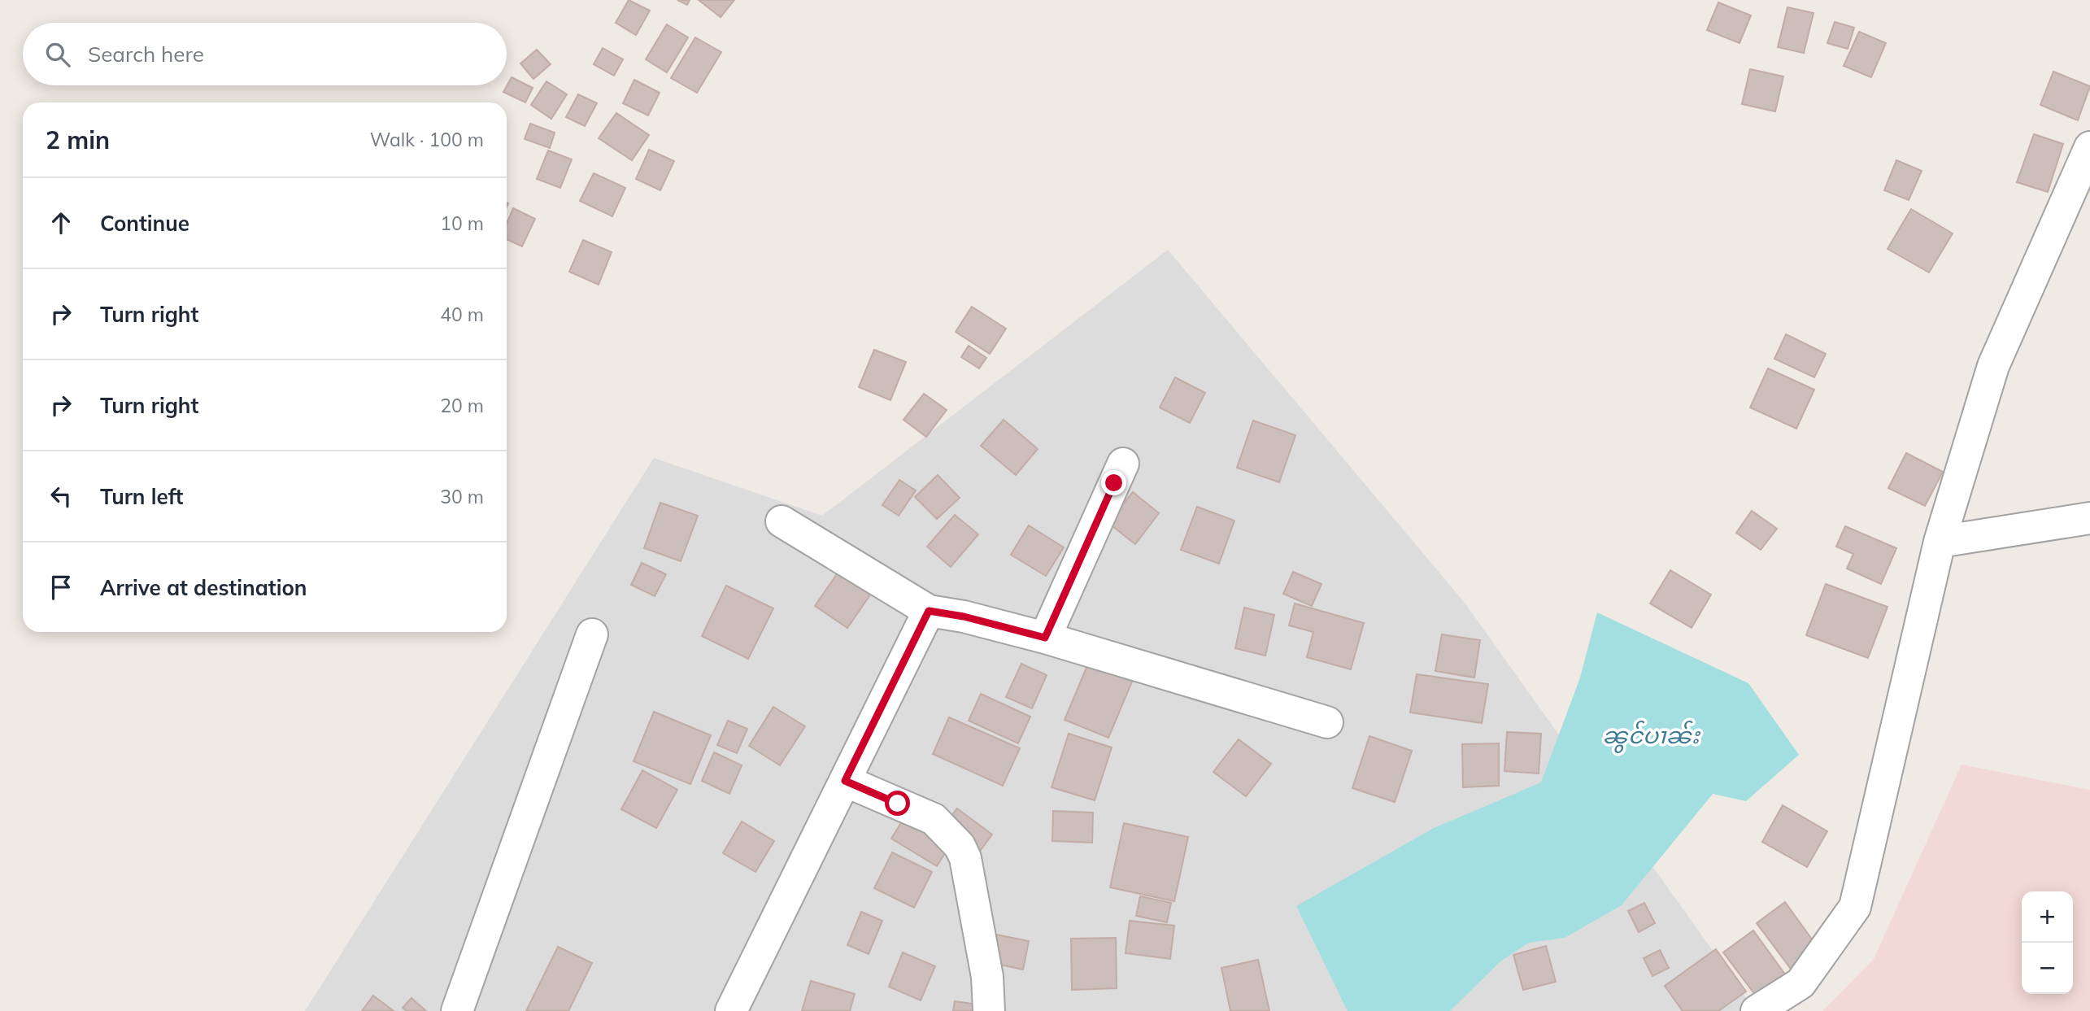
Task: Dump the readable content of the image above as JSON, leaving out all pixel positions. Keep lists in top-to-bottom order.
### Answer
{
  "water": ["ၼွင်ပၢၼ်း"],
  "page": {
    "search": "Search here",
    "heading": ["2 min", "Walk · 100 m"],
    "list": [
      ["Continue", "10 m"],
      ["Turn right", "40 m"],
      ["Turn right", "20 m"],
      ["Turn left", "30 m"],
      "Arrive at destination"
    ],
    "map_buttons": ["+", "−"]
  }
}
